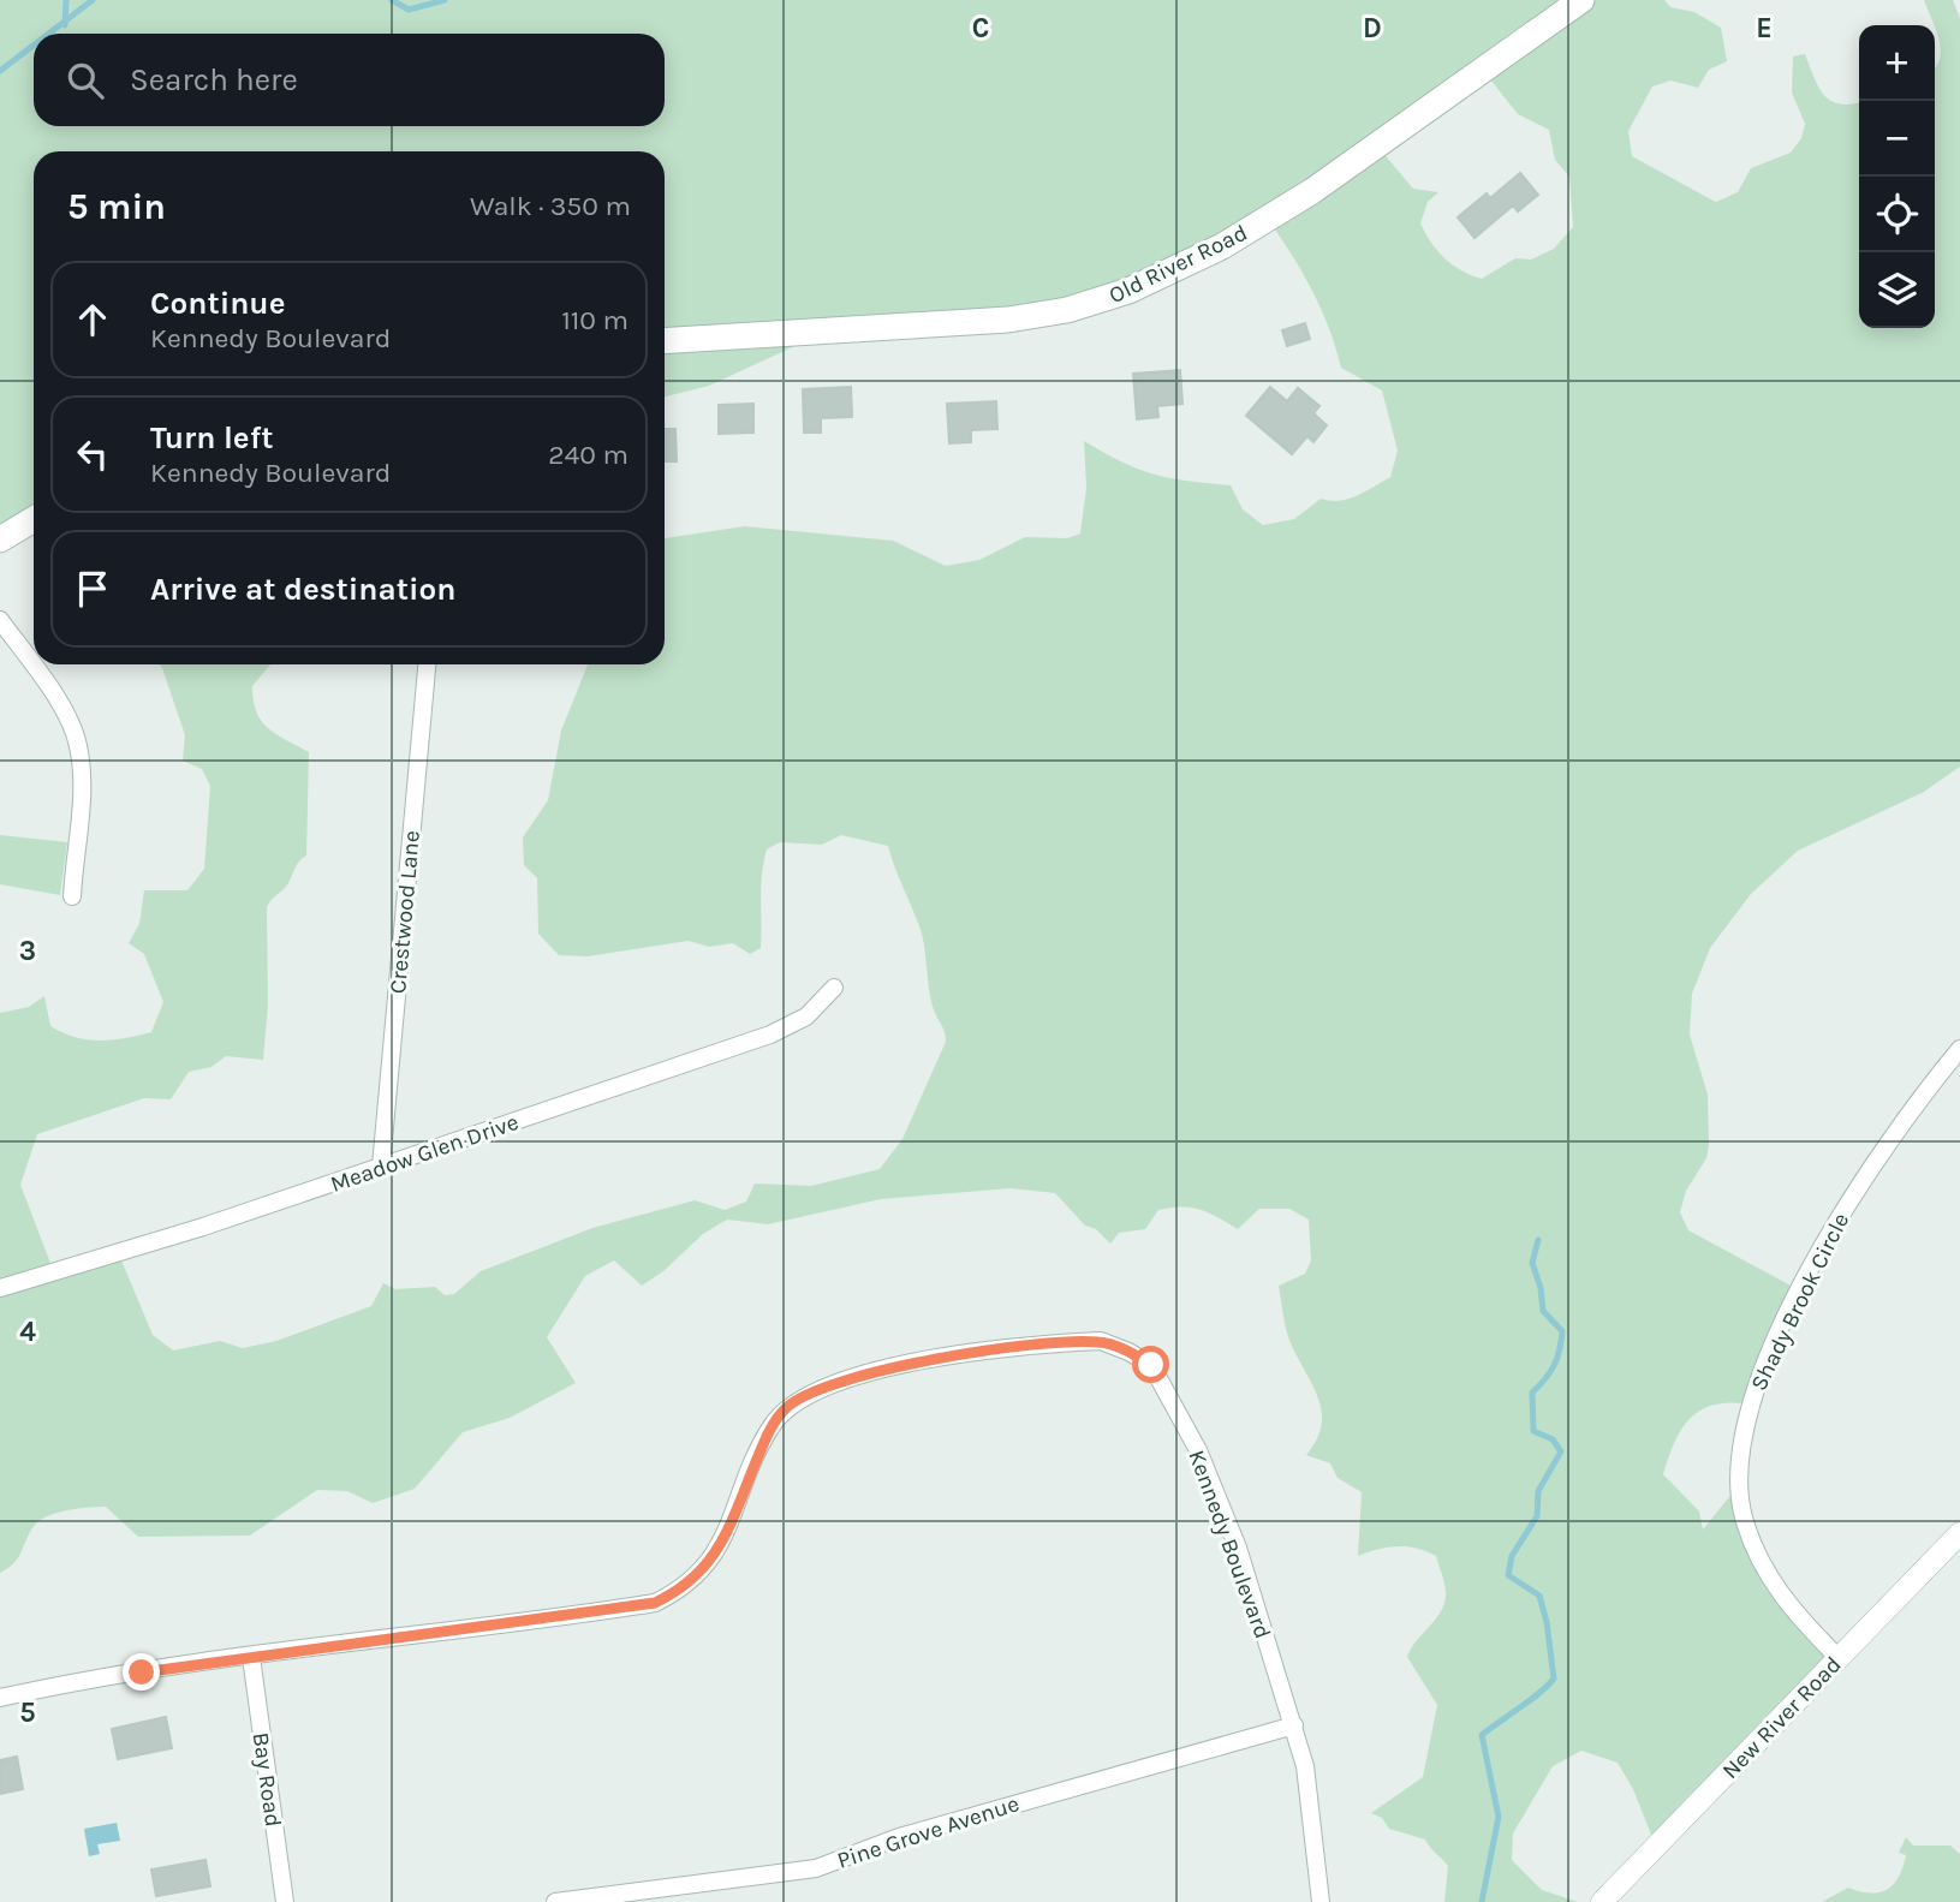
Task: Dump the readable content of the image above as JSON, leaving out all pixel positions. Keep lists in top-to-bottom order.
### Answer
{
  "streets": {
    "main road": ["Old River Road"],
    "street": [
      "Crestwood Lane",
      "Meadow Glen Drive",
      "Shady Brook Circle",
      "Kennedy Boulevard",
      "New River Road",
      "Bay Road",
      "Pine Grove Avenue"
    ]
  },
  "crossings": [
    ["Crestwood Lane", "Meadow Glen Drive"],
    ["Shady Brook Circle", "New River Road"],
    ["Kennedy Boulevard", "Bay Road"],
    ["Kennedy Boulevard", "Pine Grove Avenue"]
  ],
  "page": {
    "map_buttons": ["+", "−"],
    "search": "Search here",
    "heading": ["5 min", "Walk · 350 m"],
    "list": [
      ["Continue", "Kennedy Boulevard", "110 m"],
      ["Turn left", "Kennedy Boulevard", "240 m"],
      "Arrive at destination"
    ]
  },
  "grid": {
    "columns": ["C", "D", "E"],
    "rows": ["3", "4", "5"]
  }
}
